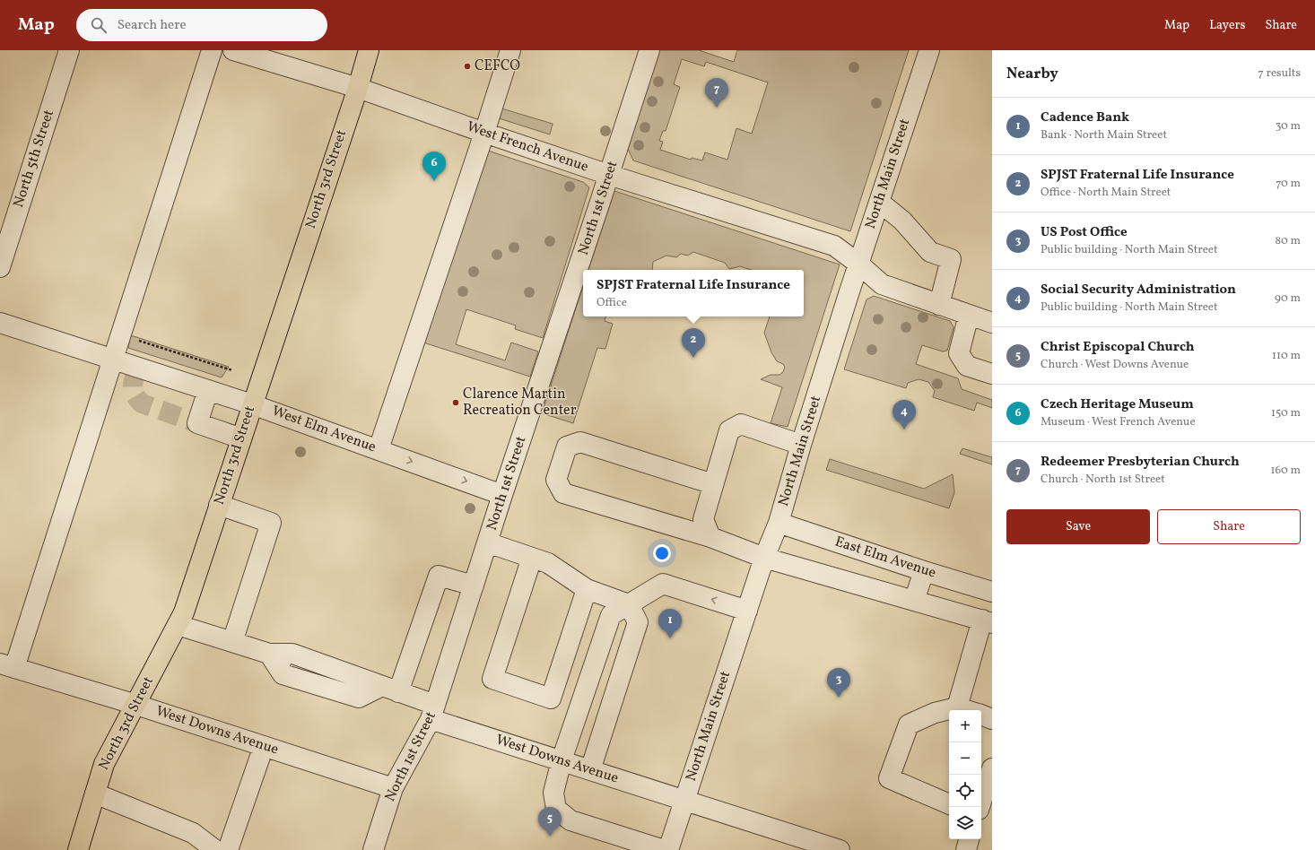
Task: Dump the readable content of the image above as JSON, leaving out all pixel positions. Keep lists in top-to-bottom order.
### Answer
{
  "streets": {
    "main road": ["North 3rd Street"],
    "street": [
      "West French Avenue",
      "North 5th Street",
      "North Main Street",
      "North 1st Street",
      "West Elm Avenue",
      "East Elm Avenue",
      "West Downs Avenue"
    ]
  },
  "crossings": [
    ["West French Avenue", "North Main Street"],
    ["West French Avenue", "North 3rd Street"],
    ["West French Avenue", "North 1st Street"],
    ["North Main Street", "East Elm Avenue"],
    ["North Main Street", "West Downs Avenue"],
    ["North 3rd Street", "West Elm Avenue"],
    ["North 3rd Street", "West Downs Avenue"],
    ["North 1st Street", "West Elm Avenue"],
    ["North 1st Street", "West Downs Avenue"]
  ],
  "places": ["CEFCO", "Clarence Martin Recreation Center"],
  "page": {
    "header": "Map",
    "search": "Search here",
    "nav": ["Map", "Layers", "Share"],
    "heading": ["Nearby", "7 results"],
    "pins": [
      "7",
      "6",
      "2",
      "4",
      "1",
      "3",
      "5"
    ],
    "list": [
      {
        "mark": "1",
        "name": "Cadence Bank",
        "note": "Bank · North Main Street",
        "value": "30 m"
      },
      {
        "mark": "2",
        "name": "SPJST Fraternal Life Insurance",
        "note": "Office · North Main Street",
        "value": "70 m"
      },
      {
        "mark": "3",
        "name": "US Post Office",
        "note": "Public building · North Main Street",
        "value": "80 m"
      },
      {
        "mark": "4",
        "name": "Social Security Administration",
        "note": "Public building · North Main Street",
        "value": "90 m"
      },
      {
        "mark": "5",
        "name": "Christ Episcopal Church",
        "note": "Church · West Downs Avenue",
        "value": "110 m"
      },
      {
        "mark": "6",
        "name": "Czech Heritage Museum",
        "note": "Museum · West French Avenue",
        "value": "150 m"
      },
      {
        "mark": "7",
        "name": "Redeemer Presbyterian Church",
        "note": "Church · North 1st Street",
        "value": "160 m"
      }
    ],
    "popup": ["SPJST Fraternal Life Insurance", "Office"],
    "buttons": ["Save", "Share"],
    "map_buttons": ["+", "−"]
  }
}
